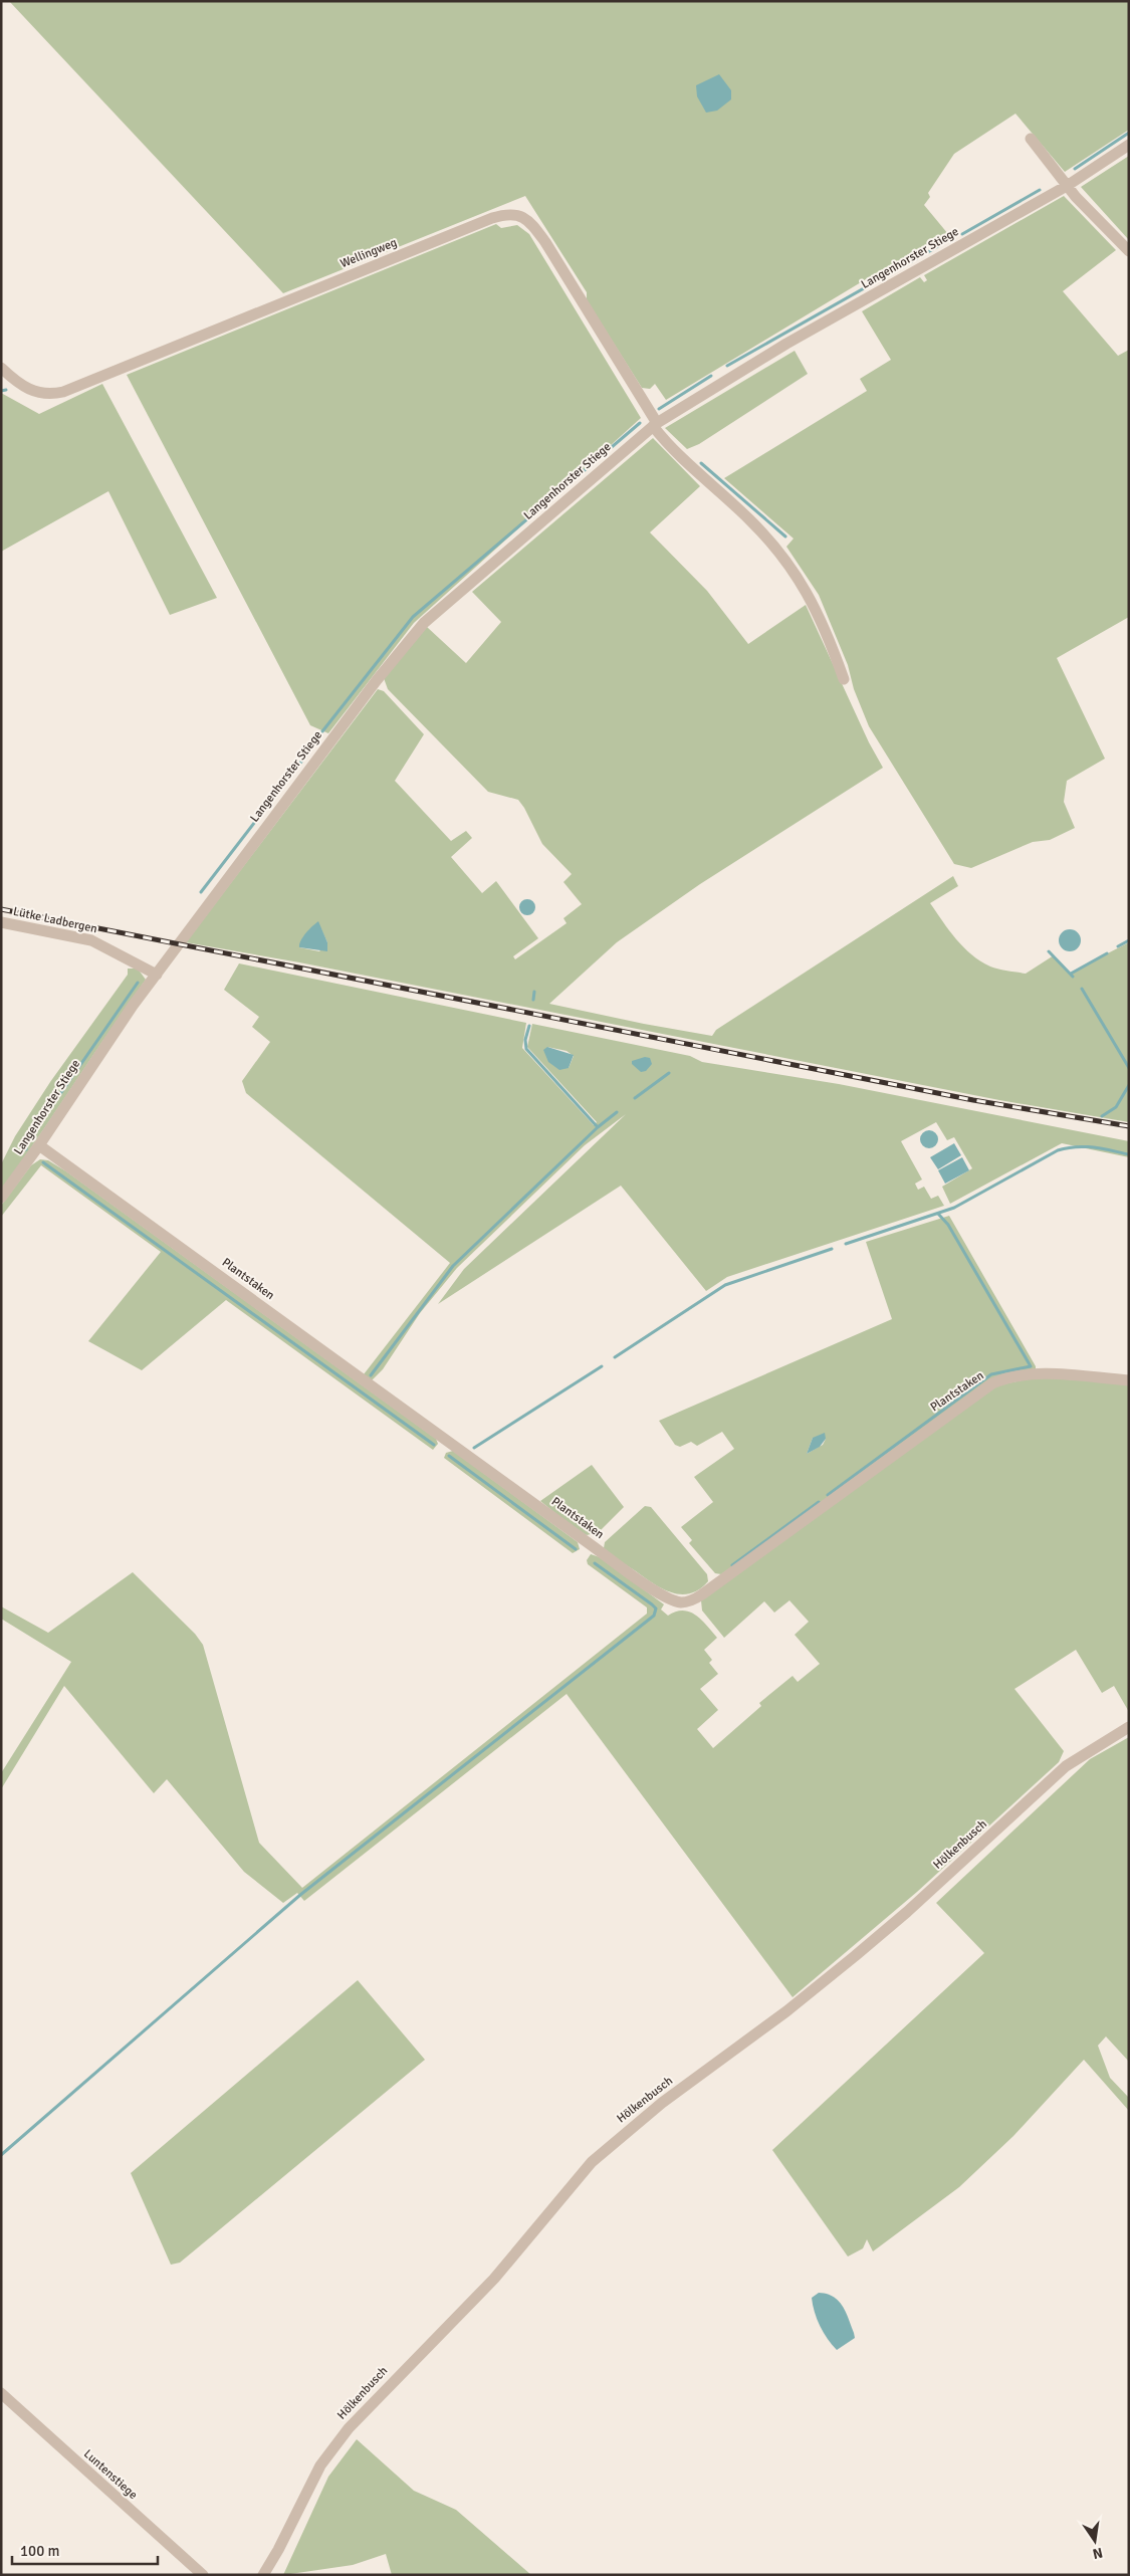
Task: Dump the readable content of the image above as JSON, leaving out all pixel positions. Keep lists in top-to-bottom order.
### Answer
{
  "streets": {
    "street": [
      "Wellingweg",
      "Langenhorster Stiege",
      "Lütke Ladbergen",
      "Plantstaken",
      "Hölkenbusch",
      "Luntenstiege"
    ]
  },
  "crossings": [
    ["Wellingweg", "Langenhorster Stiege"],
    ["Langenhorster Stiege", "Lütke Ladbergen"],
    ["Langenhorster Stiege", "Plantstaken"]
  ],
  "scale_bar": "100 m",
  "north": "bottom"
}
